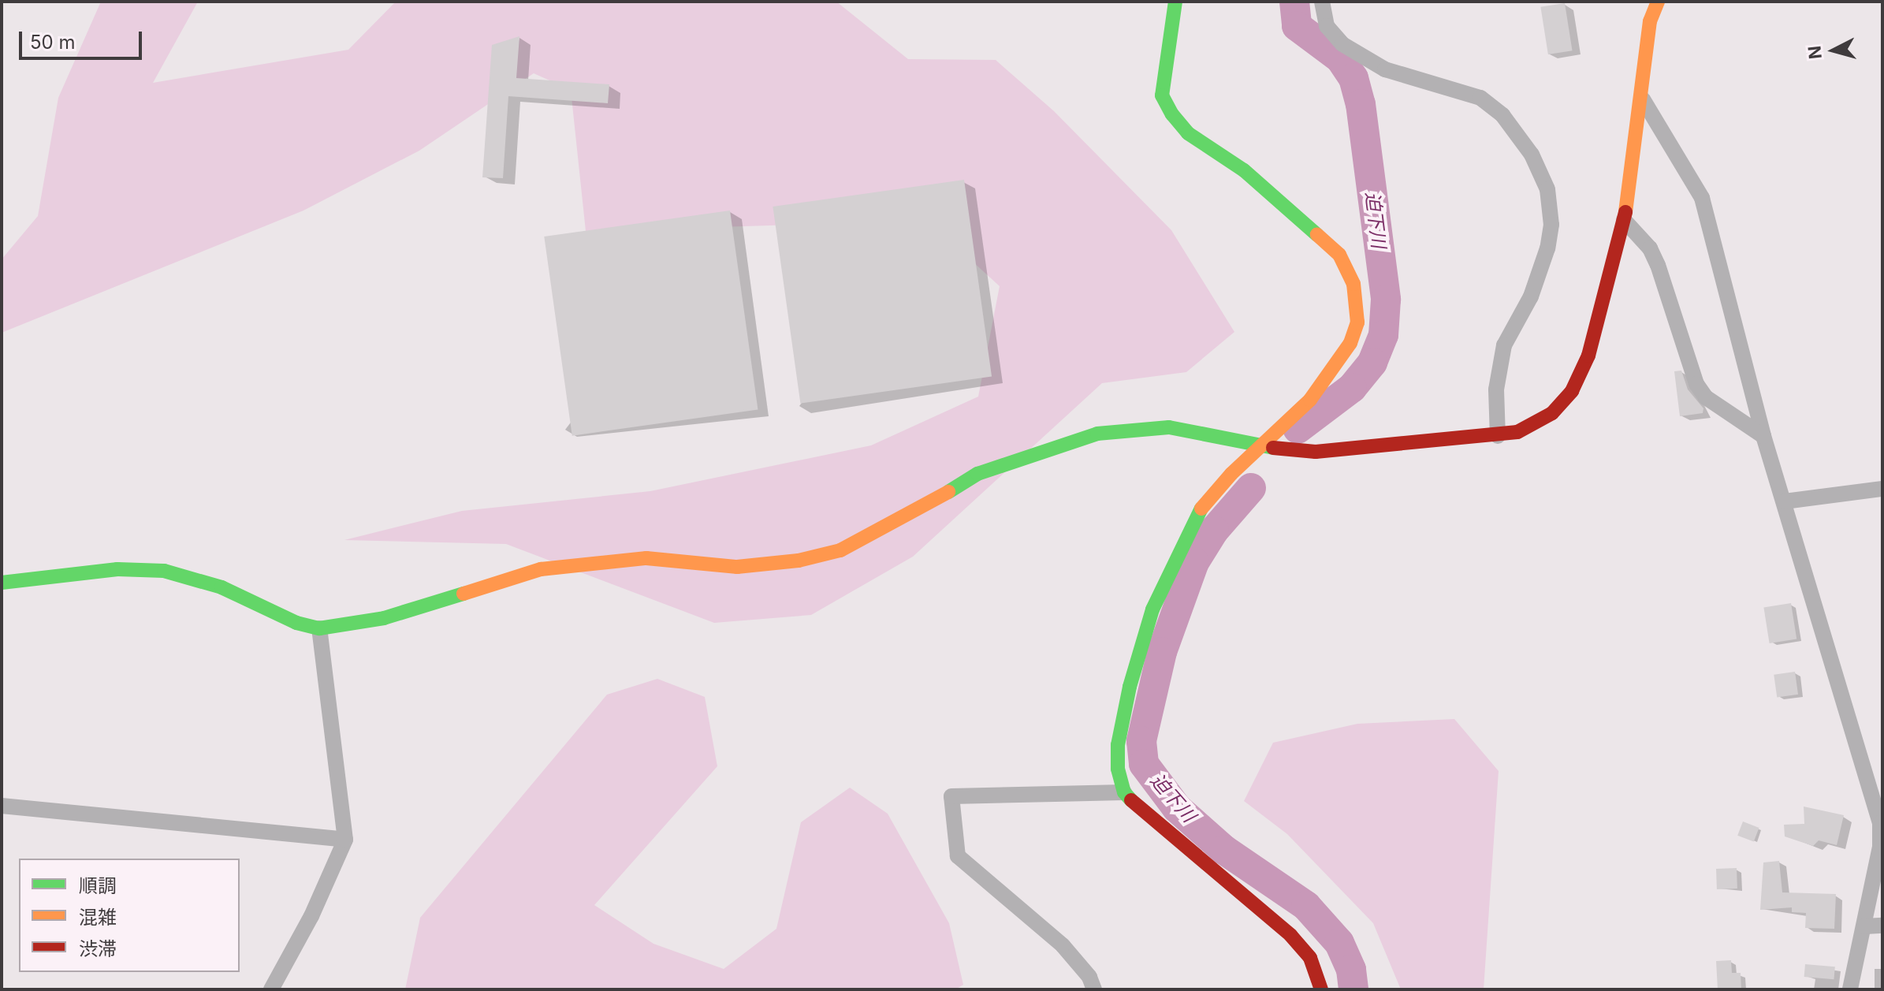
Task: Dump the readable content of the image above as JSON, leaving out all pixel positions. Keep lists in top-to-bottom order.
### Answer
{
  "water": ["迫下川"],
  "legend": ["順調", "混雑", "渋滞"],
  "scale_bar": "50 m",
  "north": "left"
}
